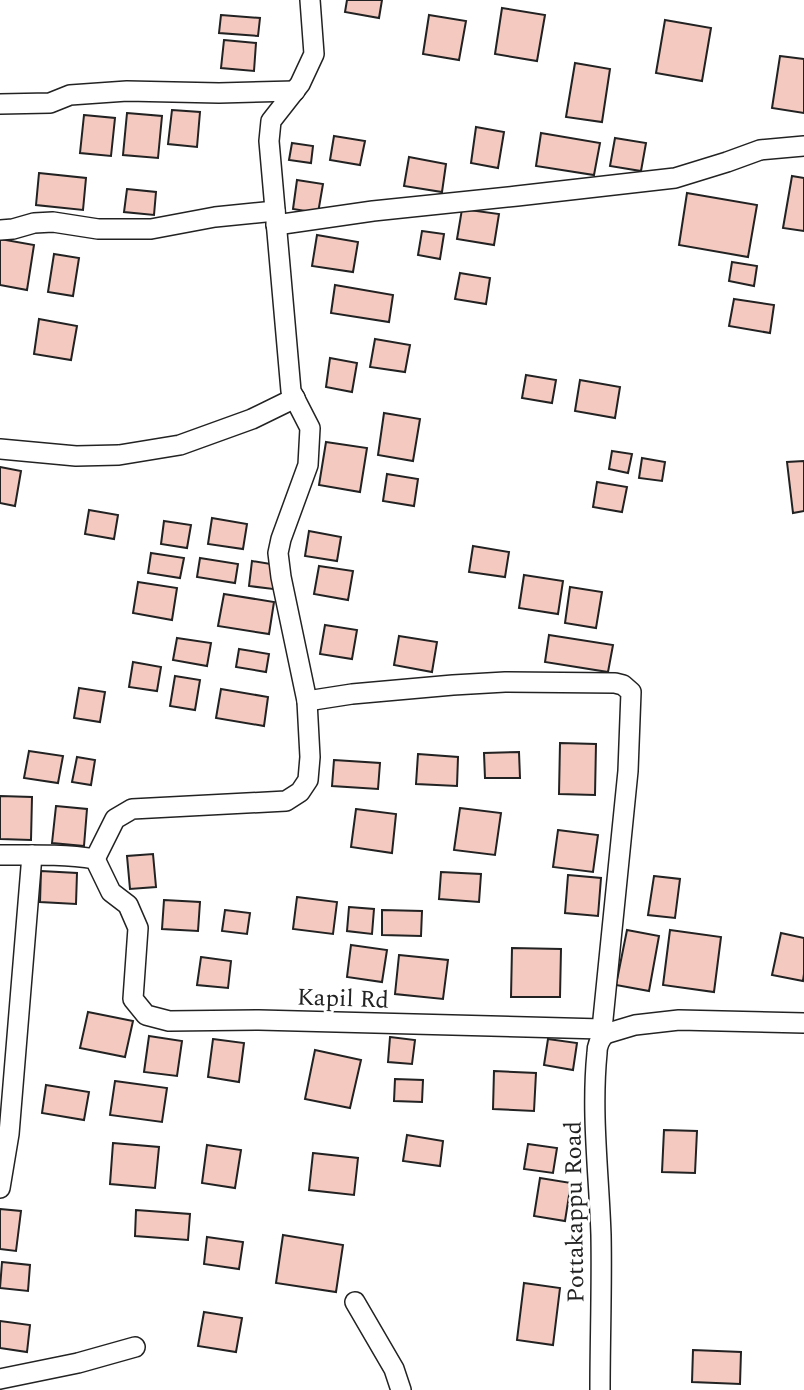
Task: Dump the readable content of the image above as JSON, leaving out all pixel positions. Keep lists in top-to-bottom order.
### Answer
{
  "streets": {
    "street": ["Kapil Rd", "Pottakappu Road"]
  },
  "crossings": [
    ["Kapil Rd", "Pottakappu Road"]
  ]
}
